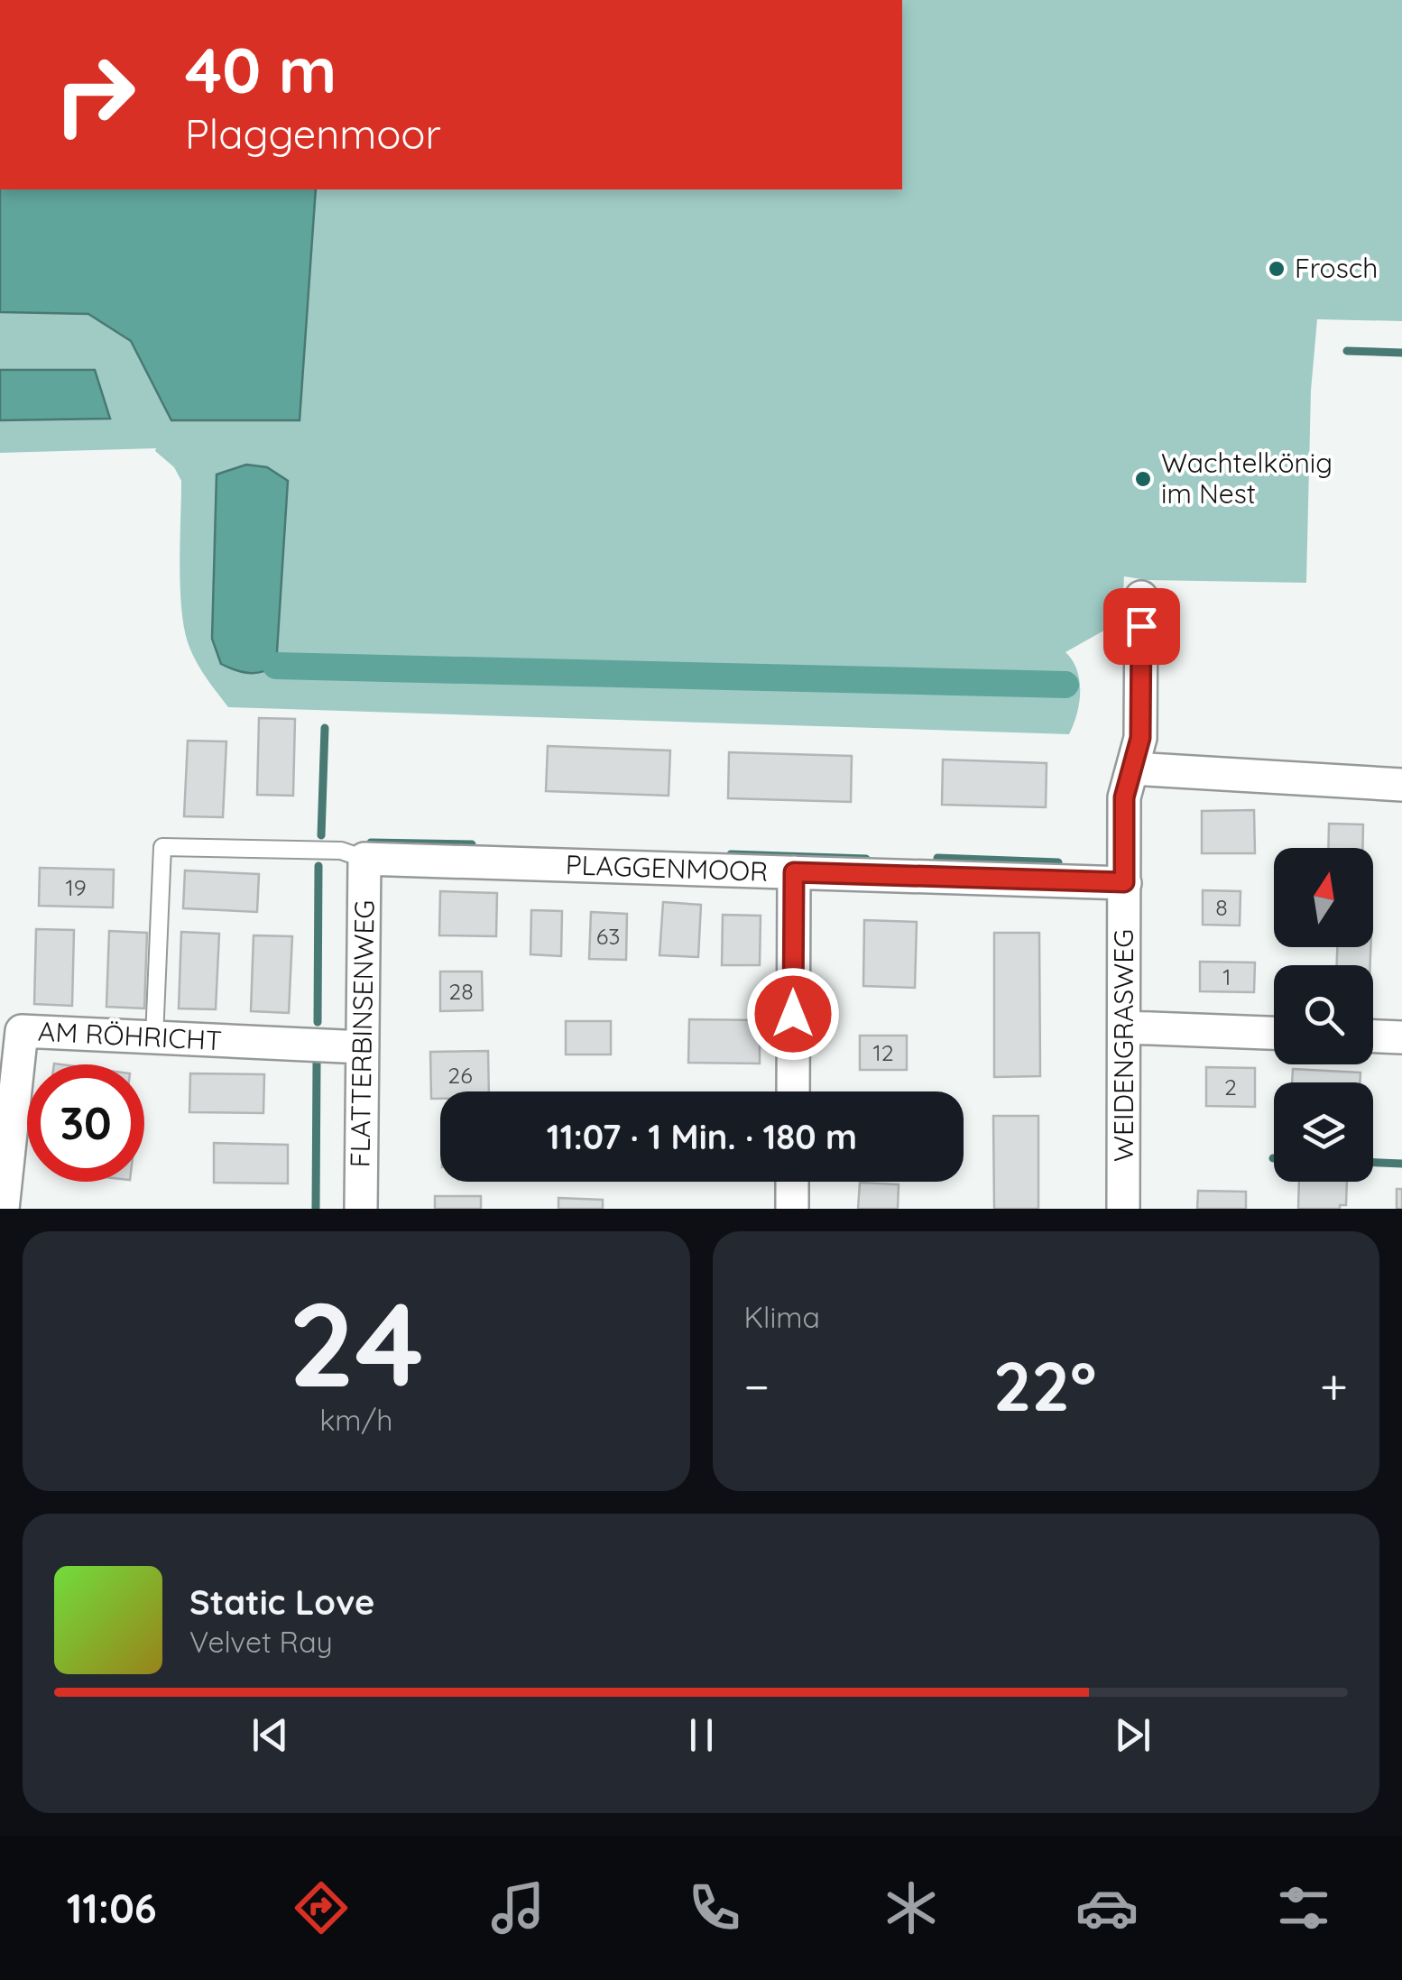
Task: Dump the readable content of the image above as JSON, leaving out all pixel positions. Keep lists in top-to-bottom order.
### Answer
{
  "streets": {
    "street": [
      "PLAGGENMOOR",
      "FLATTERBINSENWEG",
      "AM RÖHRICHT",
      "WEIDENGRASWEG"
    ]
  },
  "crossings": [
    ["PLAGGENMOOR", "FLATTERBINSENWEG"],
    ["PLAGGENMOOR", "WEIDENGRASWEG"],
    ["FLATTERBINSENWEG", "AM RÖHRICHT"]
  ],
  "places": ["Frosch", "Wachtelkönig im Nest"],
  "house_numbers": [
    "19",
    "8",
    "63",
    "1",
    "28",
    "12",
    "26",
    "2"
  ],
  "north": "top",
  "page": {
    "turn": ["40 m", "Plaggenmoor"],
    "limit": "30",
    "trip": "11:07 · 1 Min. · 180 m",
    "tile": [
      ["24", "km/h"],
      "Klima"
    ],
    "heat": ["−", "22°", "+"],
    "song": ["Static Love", "Velvet Ray"],
    "tabs": "11:06"
  }
}
